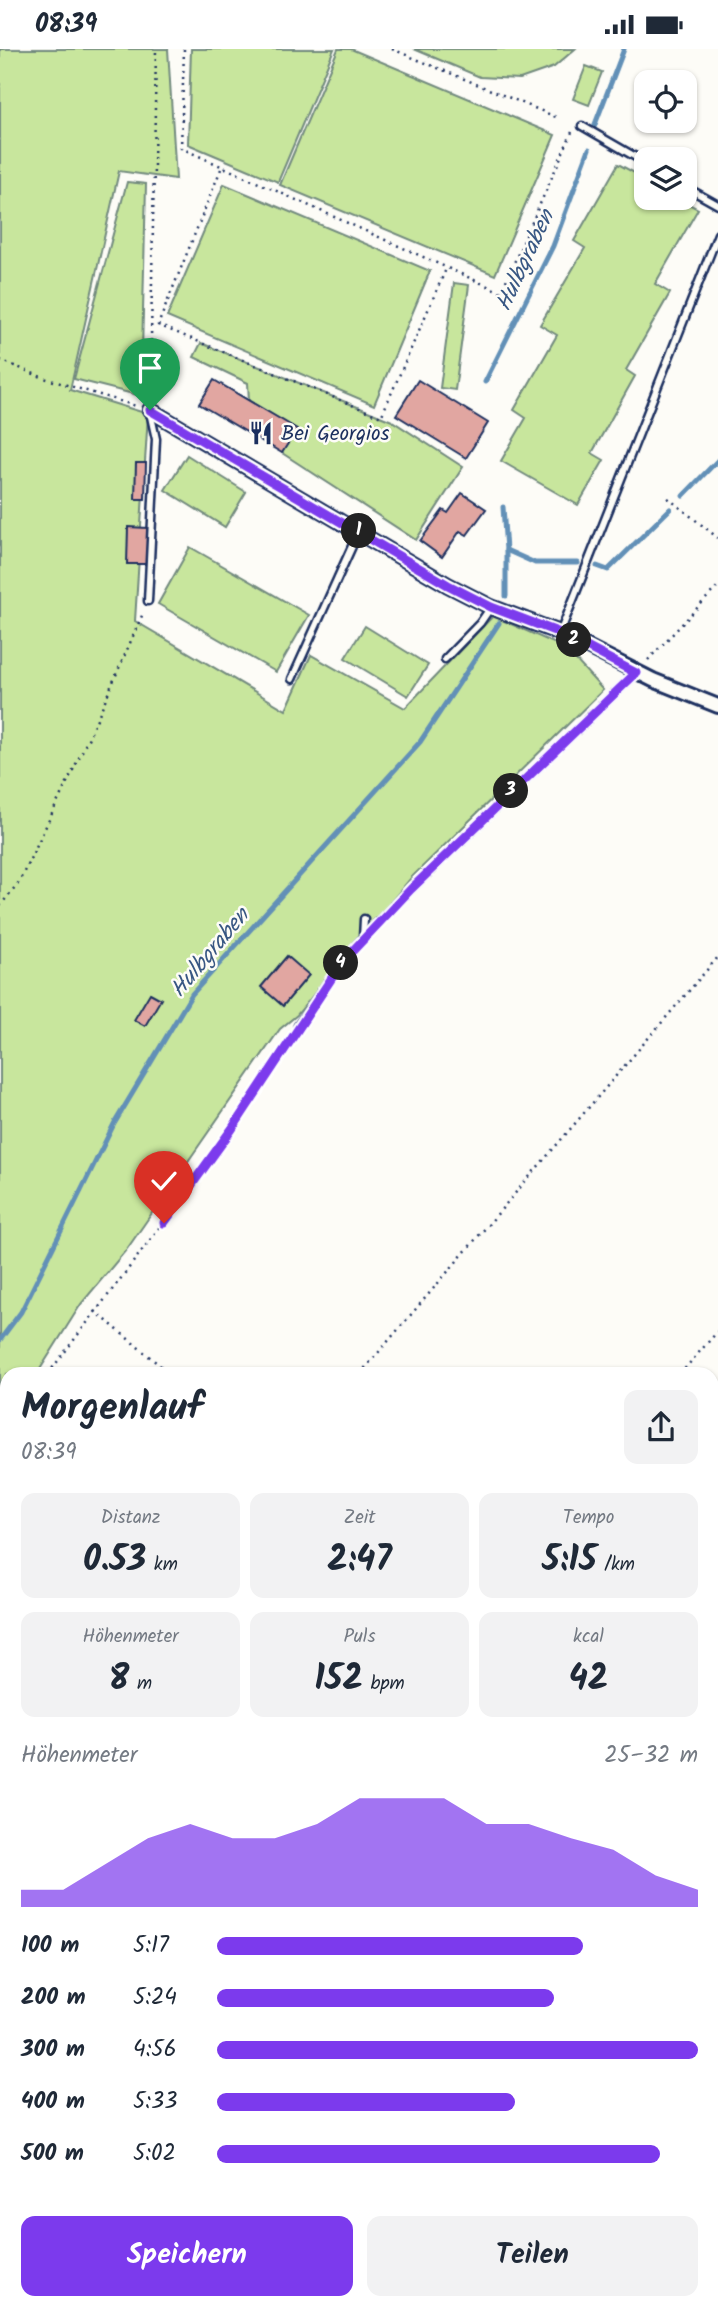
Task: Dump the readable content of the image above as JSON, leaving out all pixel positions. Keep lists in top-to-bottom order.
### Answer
{
  "water": ["Hulbgraben"],
  "places": {
    "restaurant": ["Bei Georgios"]
  },
  "page": {
    "status": "08:39",
    "pins": [
      "1",
      "2",
      "3",
      "4"
    ],
    "heading": ["Morgenlauf", "08:39"],
    "stats": [
      ["Distanz", "0.53 km"],
      ["Zeit", "2:47"],
      ["Tempo", "5:15 /km"],
      ["Höhenmeter", "8 m"],
      ["Puls", "152 bpm"],
      ["kcal", "42"]
    ],
    "chart": ["Höhenmeter", "25–32 m"],
    "list": [
      {
        "name": "100 m",
        "note": "5:17"
      },
      {
        "name": "200 m",
        "note": "5:24"
      },
      {
        "name": "300 m",
        "note": "4:56"
      },
      {
        "name": "400 m",
        "note": "5:33"
      },
      {
        "name": "500 m",
        "note": "5:02"
      }
    ],
    "buttons": ["Speichern", "Teilen"]
  }
}
